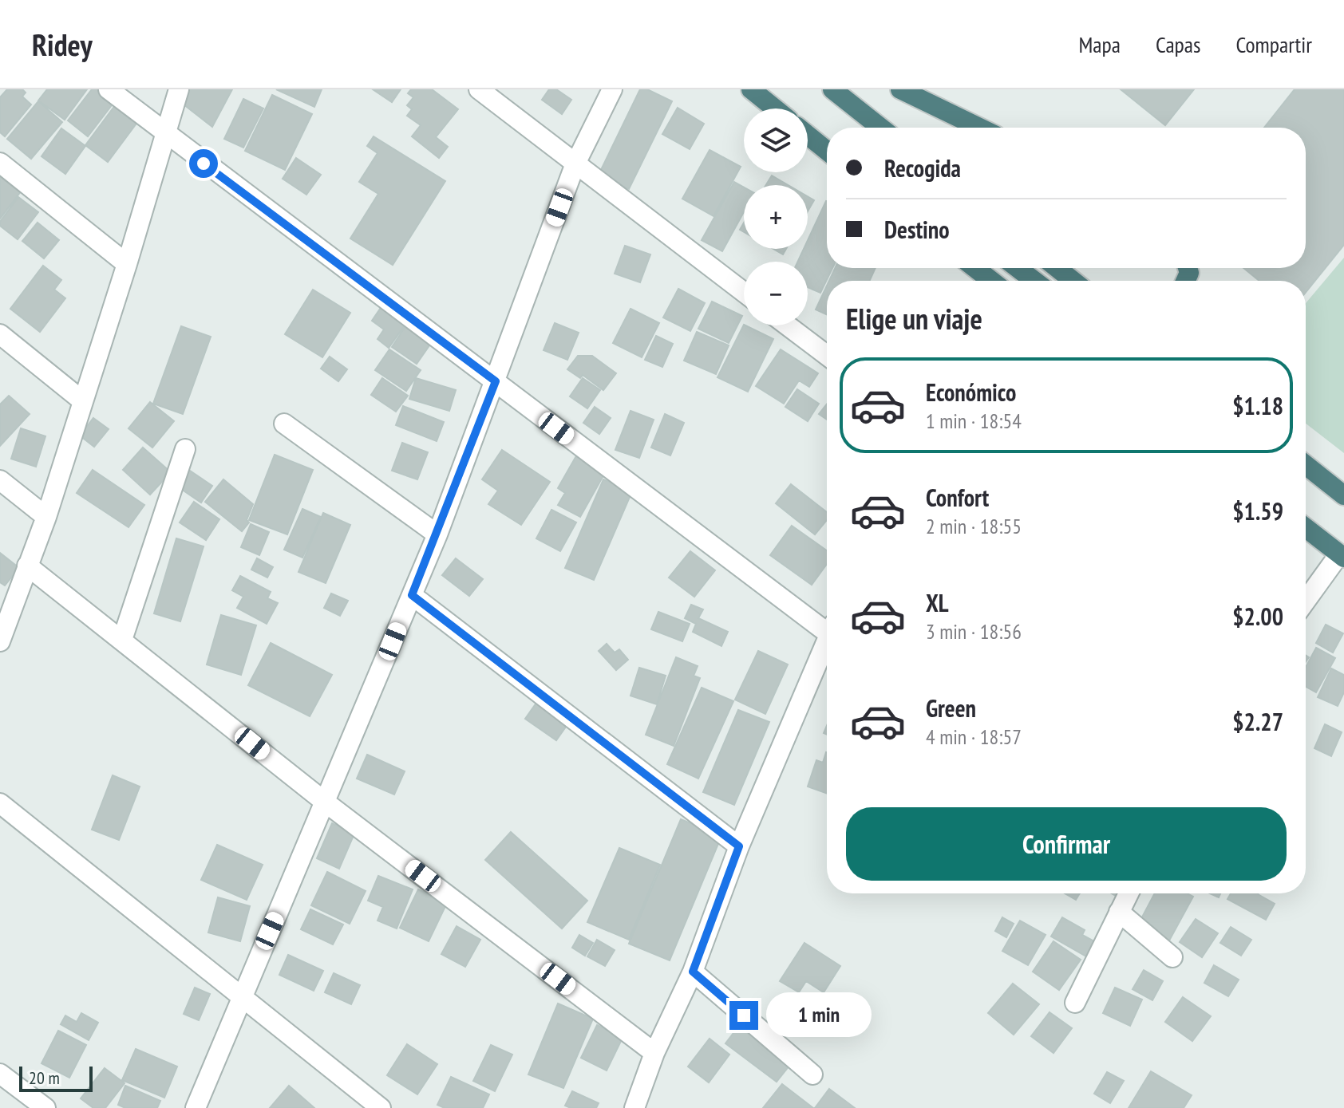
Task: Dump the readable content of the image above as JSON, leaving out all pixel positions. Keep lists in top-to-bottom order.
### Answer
{
  "scale_bar": "20 m",
  "page": {
    "header": "Ridey",
    "nav": ["Mapa", "Capas", "Compartir"],
    "map_buttons": ["+", "−"],
    "banner": ["Recogida", "Destino"],
    "heading": "Elige un viaje",
    "list": [
      {
        "name": "Económico",
        "note": "1 min · 18:54",
        "value": "$1.18"
      },
      {
        "name": "Confort",
        "note": "2 min · 18:55",
        "value": "$1.59"
      },
      {
        "name": "XL",
        "note": "3 min · 18:56",
        "value": "$2.00"
      },
      {
        "name": "Green",
        "note": "4 min · 18:57",
        "value": "$2.27"
      }
    ],
    "buttons": "Confirmar",
    "bubble": "1 min",
    "scale": "20 m"
  }
}
